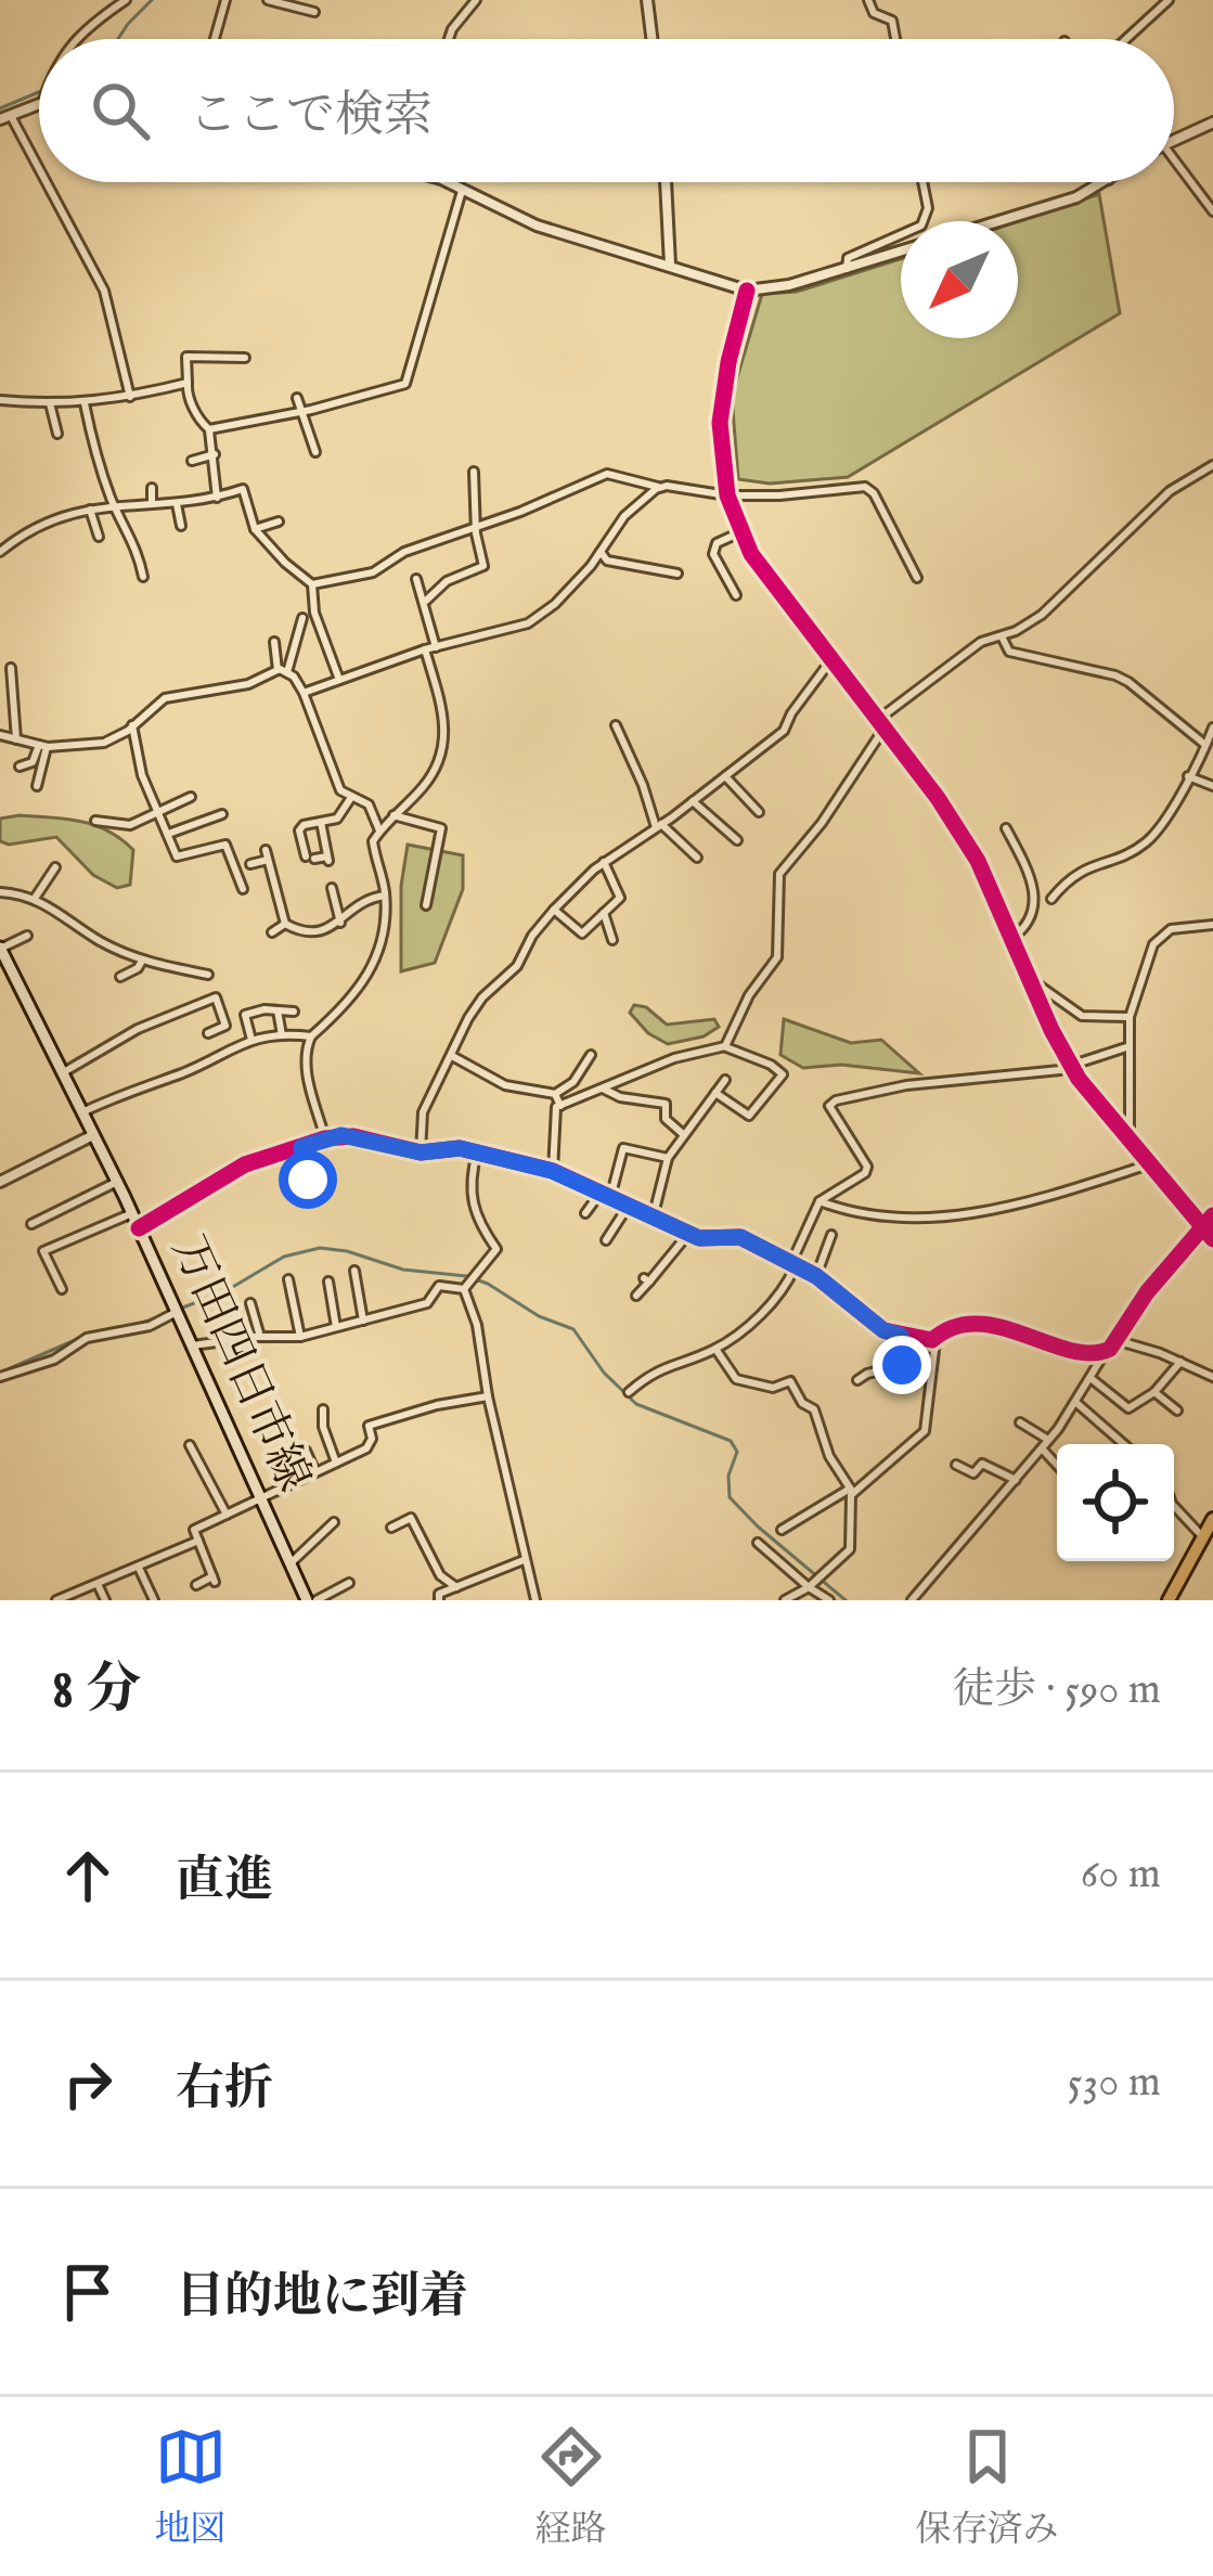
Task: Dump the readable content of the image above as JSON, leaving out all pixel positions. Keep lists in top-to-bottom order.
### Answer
{
  "streets": {
    "main road": ["万田四日市線"]
  },
  "north": "bottom left",
  "page": {
    "search": "ここで検索",
    "heading": ["8 分", "徒歩 · 590 m"],
    "list": [
      ["直進", "60 m"],
      ["右折", "530 m"],
      "目的地に到着"
    ],
    "nav": ["地図", "経路", "保存済み"]
  }
}
